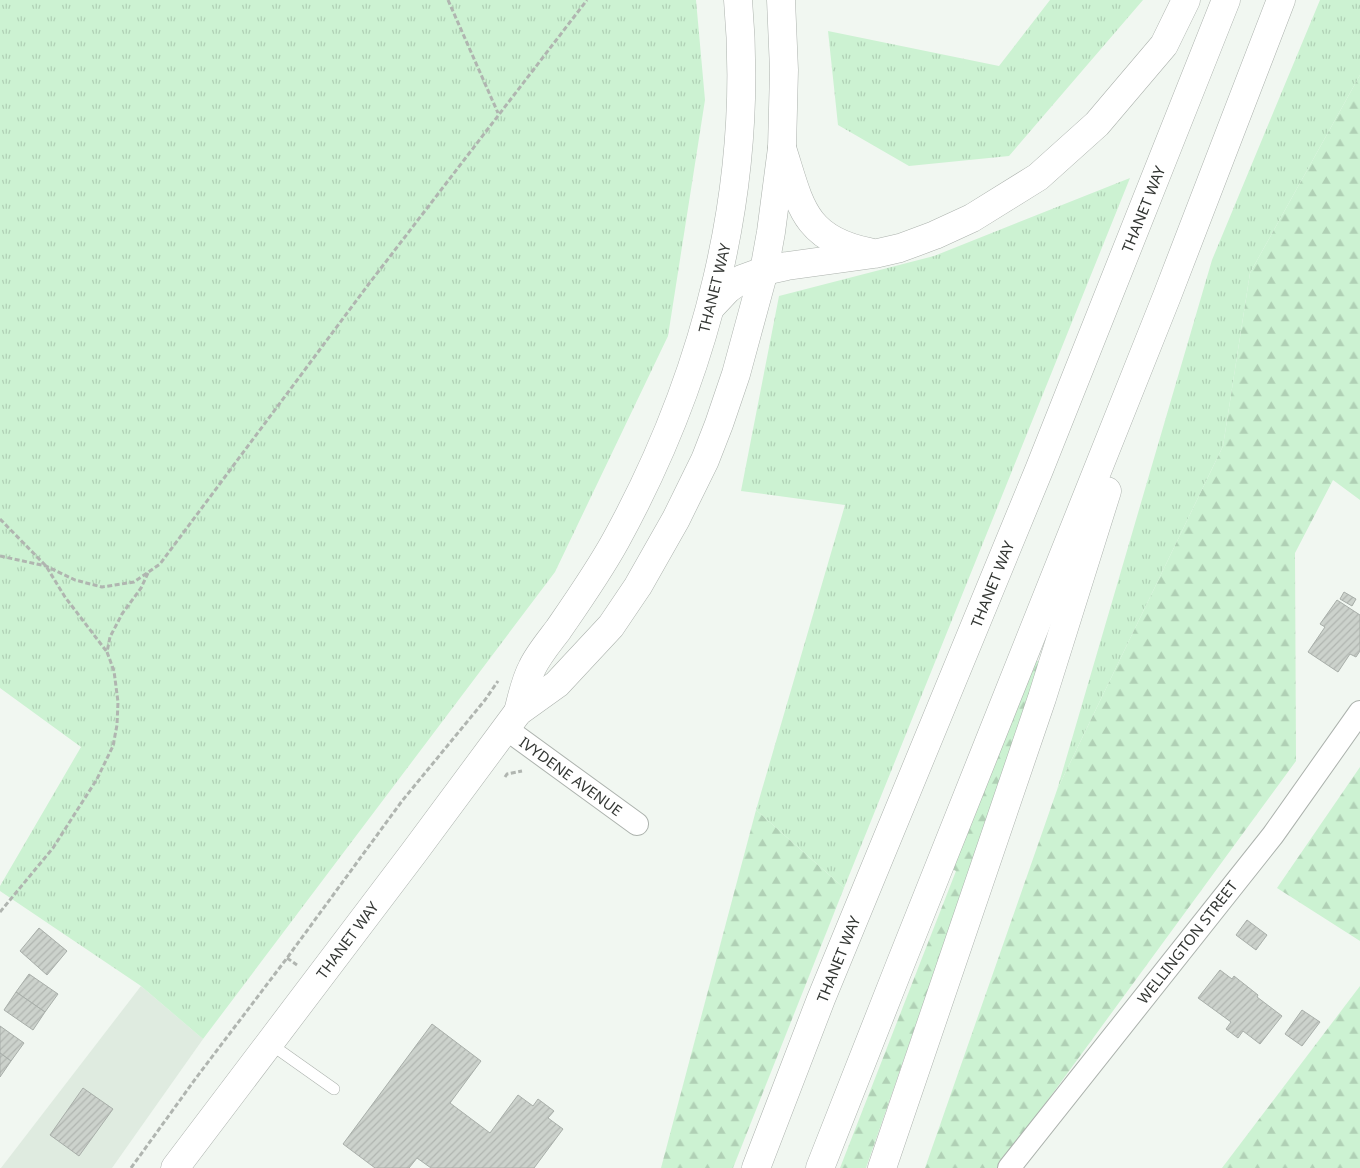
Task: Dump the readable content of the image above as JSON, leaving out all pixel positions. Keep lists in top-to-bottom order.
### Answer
{
  "streets": {
    "main road": ["THANET WAY"],
    "street": ["IVYDENE AVENUE", "WELLINGTON STREET"]
  },
  "crossings": [
    ["THANET WAY", "IVYDENE AVENUE"]
  ]
}
